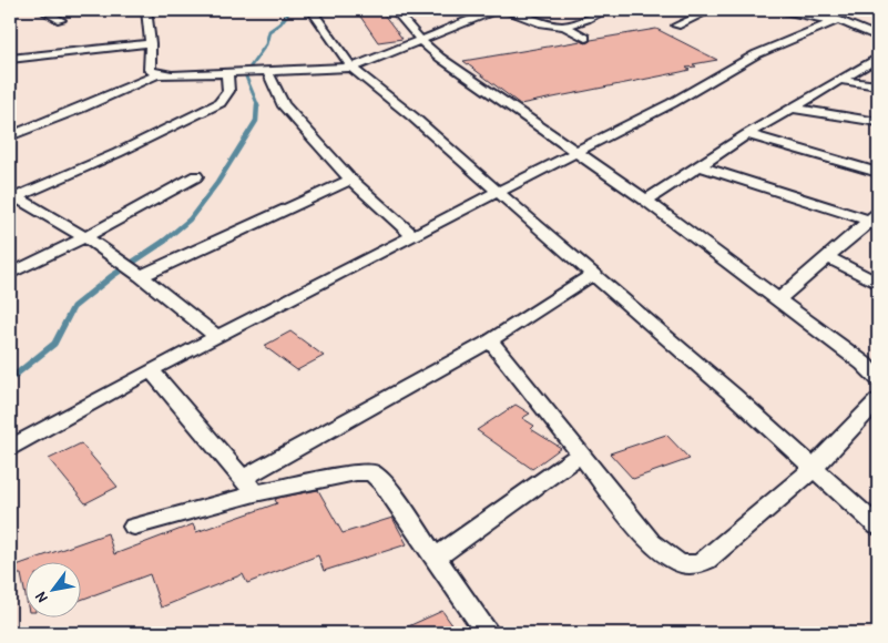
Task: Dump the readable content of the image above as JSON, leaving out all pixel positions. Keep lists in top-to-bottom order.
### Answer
{
  "north": "bottom left"
}
